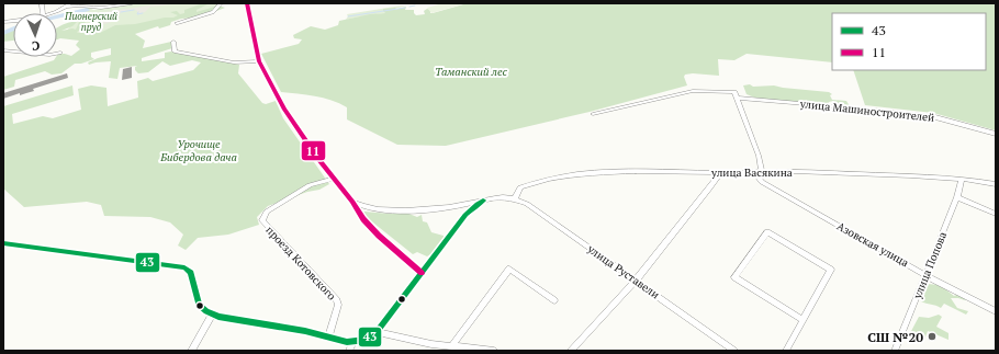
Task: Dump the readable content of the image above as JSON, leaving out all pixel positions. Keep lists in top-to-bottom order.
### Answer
{
  "streets": {
    "street": [
      "улица Машиностроителей",
      "улица Васякина",
      "Азовская улица",
      "проезд Котовского",
      "улица Попова",
      "улица Руставели"
    ]
  },
  "crossings": [
    ["улица Васякина", "Азовская улица"],
    ["улица Васякина", "улица Попова"],
    ["улица Васякина", "улица Руставели"],
    ["Азовская улица", "улица Попова"]
  ],
  "parks": ["Пионерский пруд", "Таманский лес", "Урочище Бибердова дача"],
  "places": ["СШ №20"],
  "lines": ["transit line 11", "transit line 43"],
  "legend": ["43", "11"],
  "north": "bottom"
}
